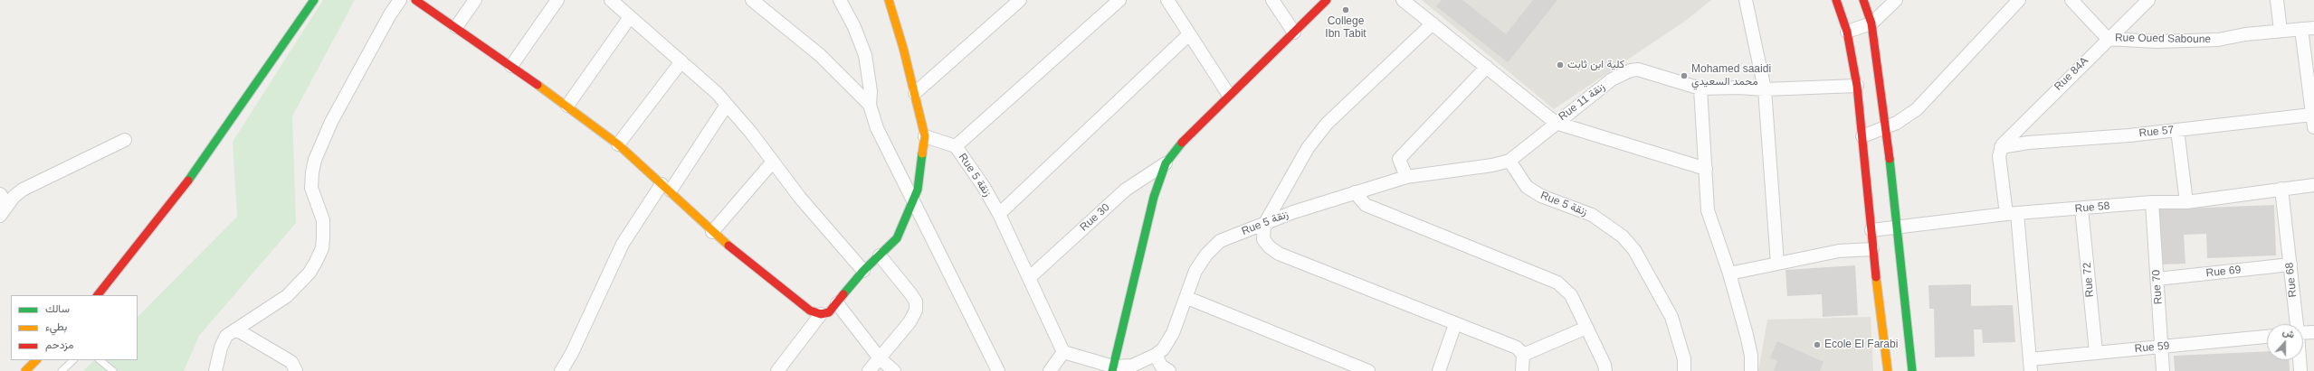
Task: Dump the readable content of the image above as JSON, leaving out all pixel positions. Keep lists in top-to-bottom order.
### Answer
{
  "streets": {
    "street": [
      "Rue Oued Saboune",
      "Rue 84A",
      "Rue 11 زنقة",
      "Rue 57",
      "Rue 5 زنقة",
      "Rue 58",
      "Rue 30",
      "Rue 69",
      "Rue 72",
      "Rue 68",
      "Rue 70",
      "Rue 59"
    ]
  },
  "crossings": [
    ["Rue Oued Saboune", "Rue 84A"],
    ["Rue 84A", "Rue 57"],
    ["Rue 11 زنقة", "Rue 5 زنقة"],
    ["Rue 5 زنقة", "Rue 30"],
    ["Rue 58", "Rue 72"],
    ["Rue 58", "Rue 68"],
    ["Rue 58", "Rue 70"],
    ["Rue 69", "Rue 68"],
    ["Rue 69", "Rue 70"],
    ["Rue 72", "Rue 59"],
    ["Rue 70", "Rue 59"]
  ],
  "places": [
    "College Ibn Tabit",
    "كلية ابن ثابت",
    "Mohamed saaidi محمد السعيدي",
    "Ecole El Farabi"
  ],
  "legend": ["سالك", "بطيء", "مزدحم"],
  "north": "top"
}
